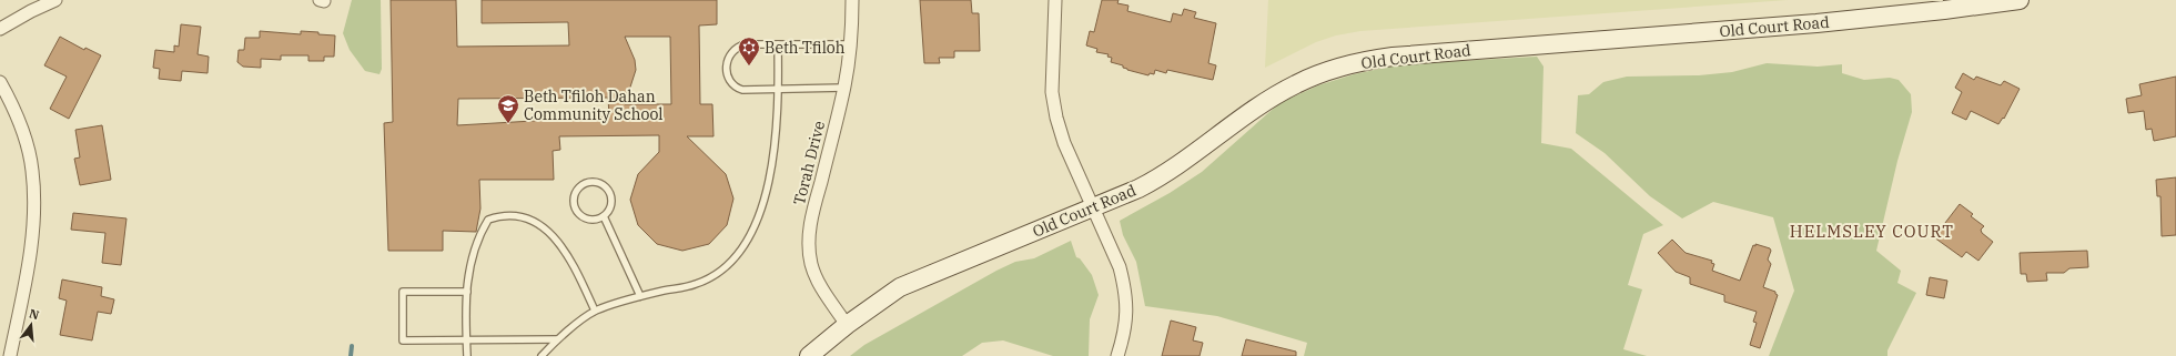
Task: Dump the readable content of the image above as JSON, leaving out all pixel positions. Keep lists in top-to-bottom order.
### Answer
{
  "streets": {
    "main road": ["Old Court Road"],
    "street": ["Torah Drive"]
  },
  "crossings": [
    ["Old Court Road", "Torah Drive"]
  ],
  "districts": ["HELMSLEY COURT"],
  "places": {
    "synagogue": ["Beth Tfiloh"],
    "school or university": ["Beth Tfiloh Dahan Community School"]
  },
  "north": "top"
}
